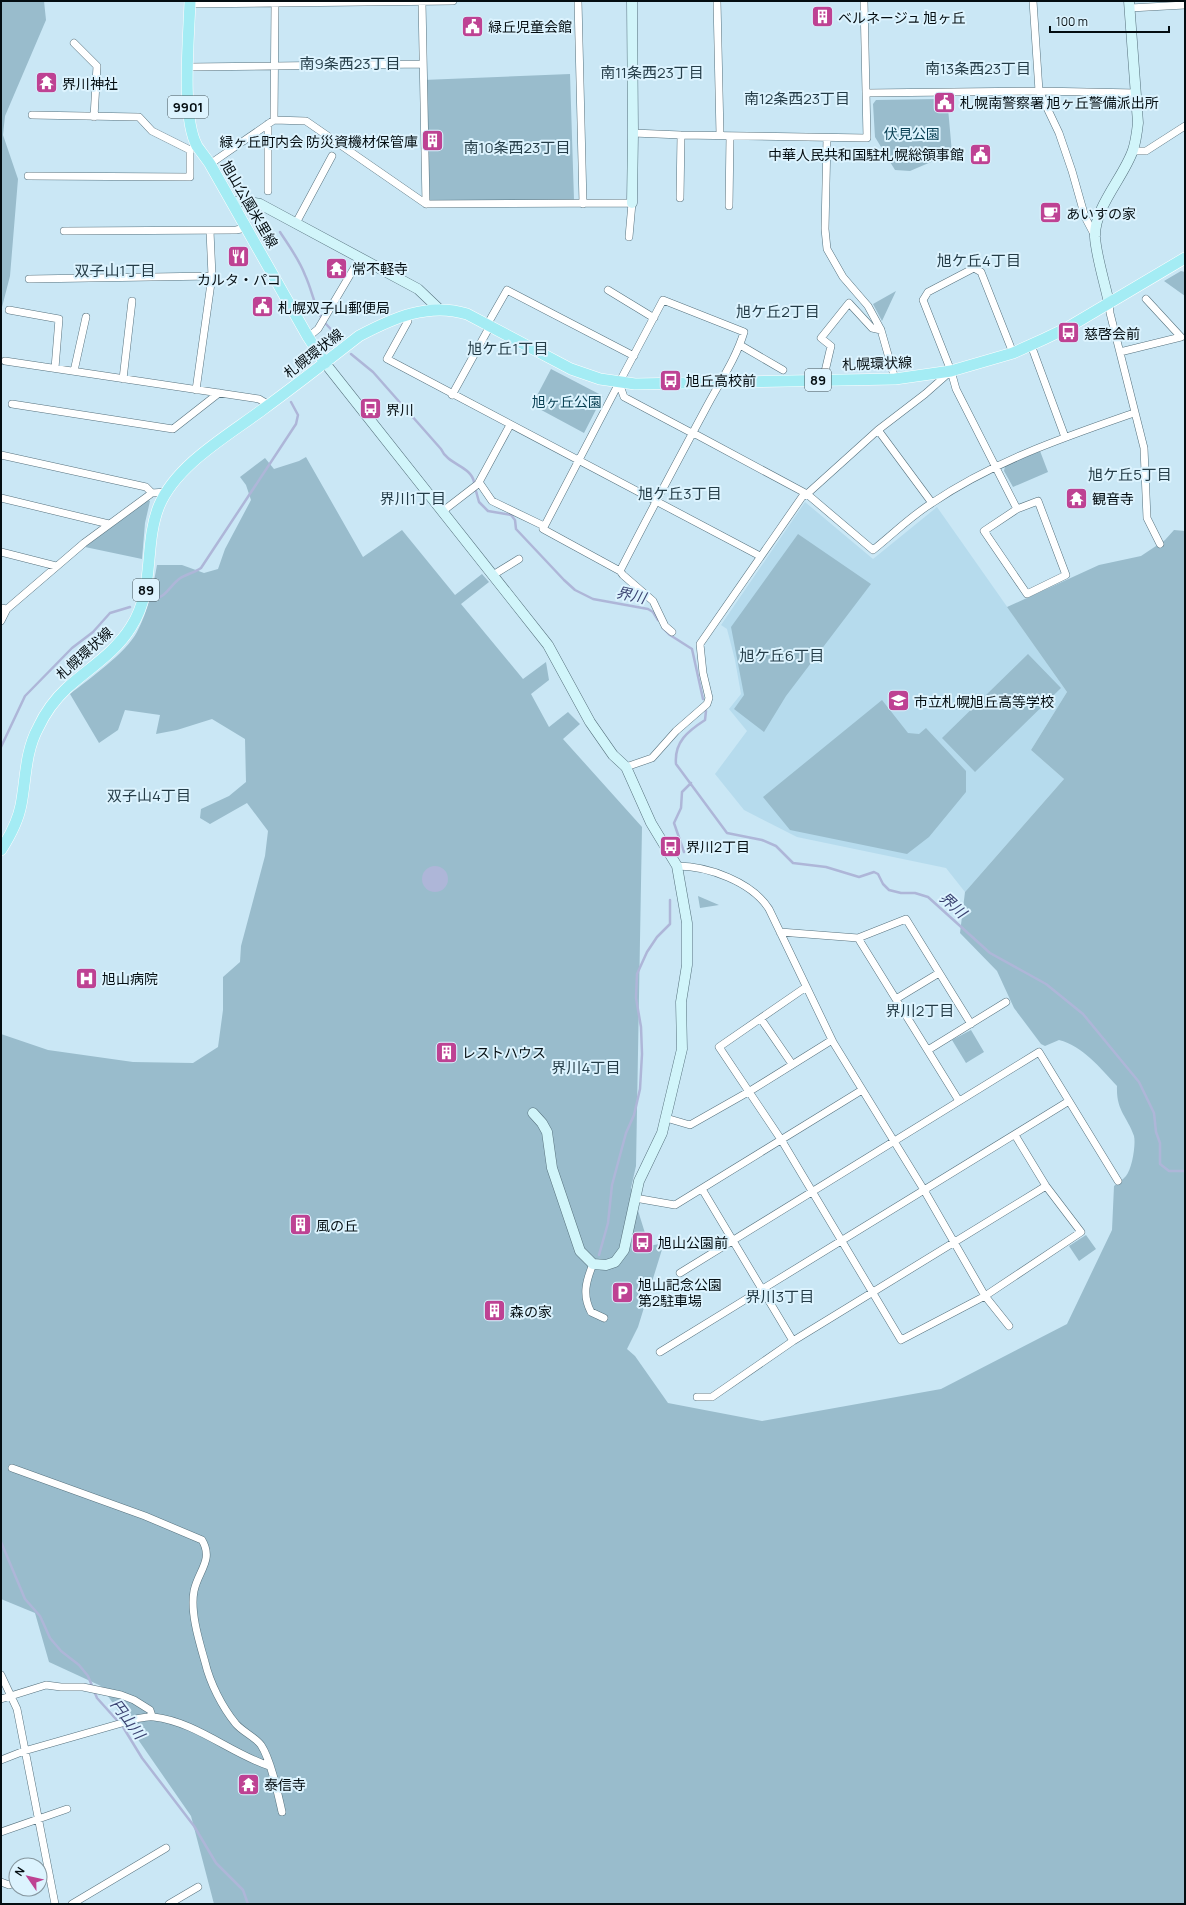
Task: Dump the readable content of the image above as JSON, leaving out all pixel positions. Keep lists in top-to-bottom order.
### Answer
{
  "streets": {
    "main road": [
      "9901",
      "旭山公園米里線",
      "札幌環状線",
      "89"
    ]
  },
  "crossings": [
    ["旭山公園米里線", "札幌環状線"]
  ],
  "districts": [
    "南9条西23丁目",
    "南13条西23丁目",
    "南11条西23丁目",
    "南12条西23丁目",
    "南10条西23丁目",
    "旭ケ丘4丁目",
    "双子山1丁目",
    "旭ケ丘2丁目",
    "旭ケ丘1丁目",
    "旭ケ丘5丁目",
    "旭ケ丘3丁目",
    "界川1丁目",
    "旭ケ丘6丁目",
    "双子山4丁目",
    "界川2丁目",
    "界川4丁目",
    "界川3丁目"
  ],
  "water": ["界川", "円山川"],
  "parks": ["伏見公園", "旭ヶ丘公園"],
  "places": {
    "building": [
      "ベルネージュ 旭ヶ丘",
      "緑ヶ丘町内会 防災資機材保管庫",
      "レストハウス",
      "風の丘",
      "森の家"
    ],
    "public building": [
      "緑丘児童会館",
      "札幌南警察署 旭ヶ丘警備派出所",
      "中華人民共和国駐札幌総領事館",
      "札幌双子山郵便局"
    ],
    "temple": [
      "界川神社",
      "常不軽寺",
      "観音寺",
      "泰信寺"
    ],
    "cafe": ["あいすの家"],
    "restaurant": ["カルタ・パコ"],
    "bus stop": [
      "慈啓会前",
      "旭丘高校前",
      "界川",
      "界川2丁目",
      "旭山公園前"
    ],
    "school or university": ["市立札幌旭丘高等学校"],
    "hospital": ["旭山病院"],
    "parking": ["旭山記念公園 第2駐車場"]
  },
  "scale_bar": "100 m",
  "north": "top left"
}
